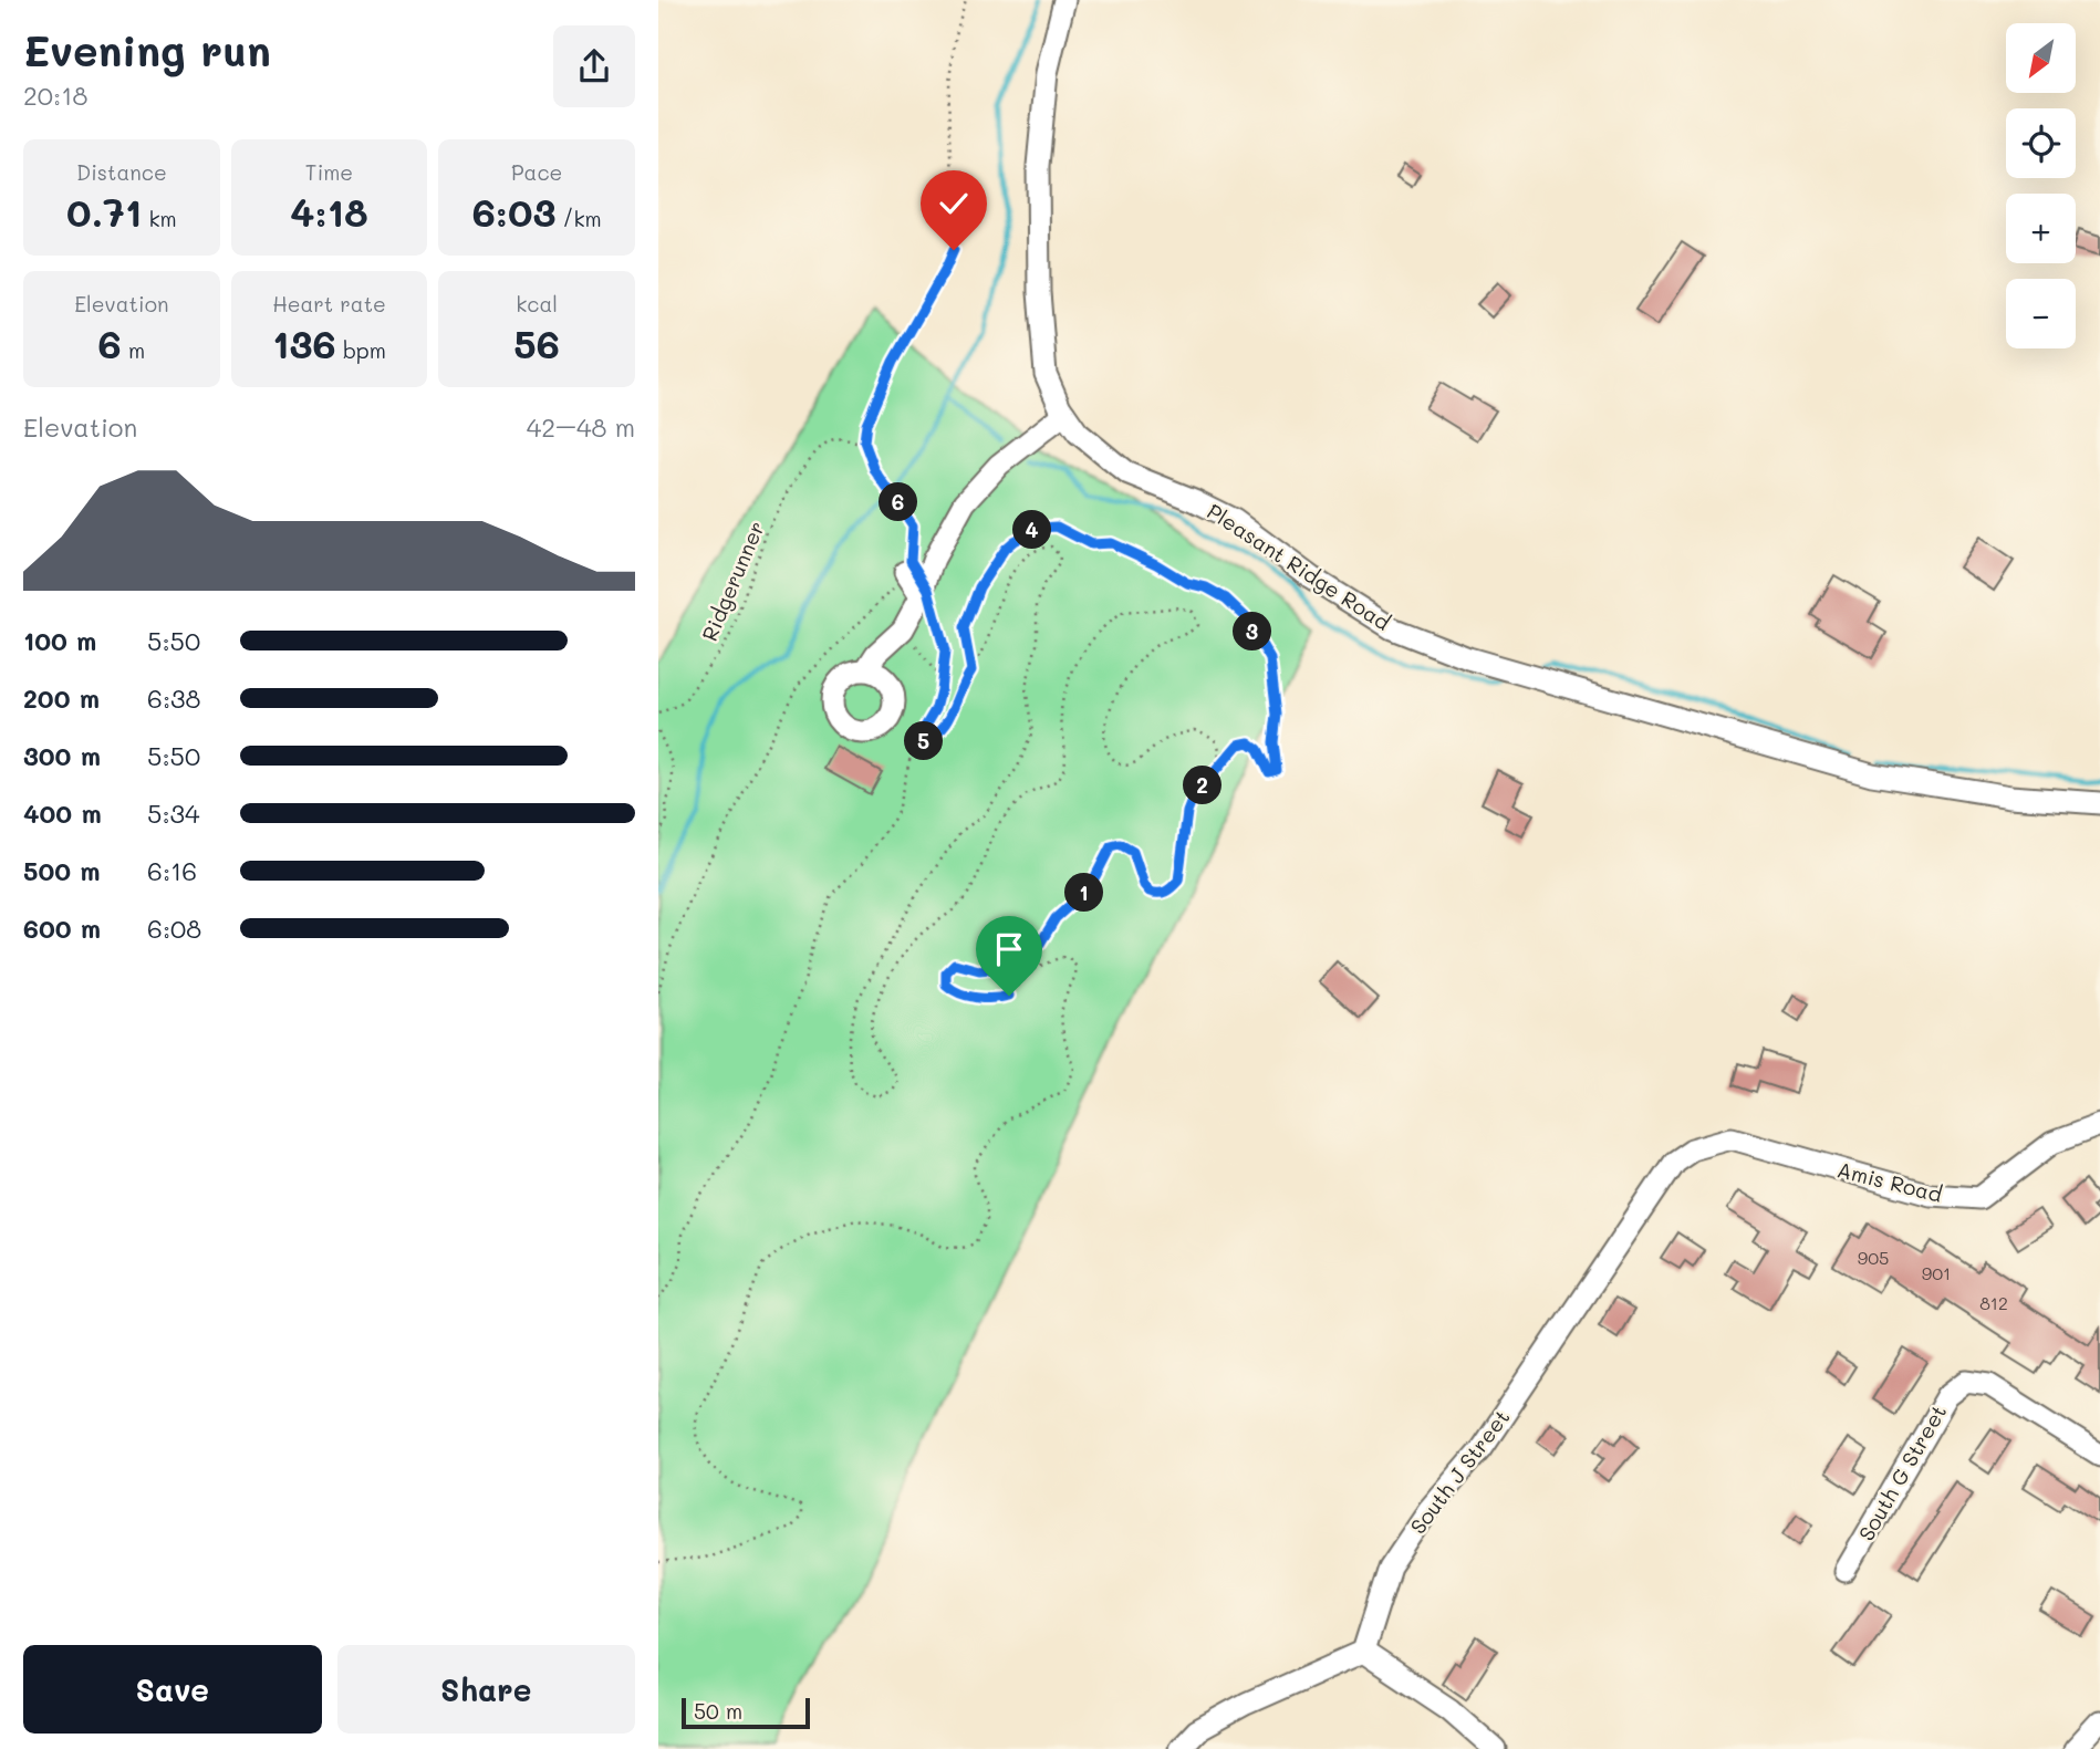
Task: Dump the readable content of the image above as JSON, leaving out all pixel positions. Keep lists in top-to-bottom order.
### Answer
{
  "streets": {
    "street": [
      "Pleasant Ridge Road",
      "Amis Road",
      "South J Street",
      "South G Street"
    ],
    "path": ["Ridgerunner"]
  },
  "crossings": [
    ["Amis Road", "South J Street"]
  ],
  "house_numbers": ["905", "901", "812"],
  "scale_bar": "50 m",
  "north": "bottom left",
  "page": {
    "heading": ["Evening run", "20:18"],
    "map_buttons": ["+", "−"],
    "stats": [
      ["Distance", "0.71 km"],
      ["Time", "4:18"],
      ["Pace", "6:03 /km"],
      ["Elevation", "6 m"],
      ["Heart rate", "136 bpm"],
      ["kcal", "56"]
    ],
    "chart": ["Elevation", "42–48 m"],
    "pins": [
      "6",
      "4",
      "3",
      "5",
      "2",
      "1"
    ],
    "list": [
      {
        "name": "100 m",
        "note": "5:50"
      },
      {
        "name": "200 m",
        "note": "6:38"
      },
      {
        "name": "300 m",
        "note": "5:50"
      },
      {
        "name": "400 m",
        "note": "5:34"
      },
      {
        "name": "500 m",
        "note": "6:16"
      },
      {
        "name": "600 m",
        "note": "6:08"
      }
    ],
    "buttons": ["Save", "Share"],
    "scale": "50 m"
  }
}
